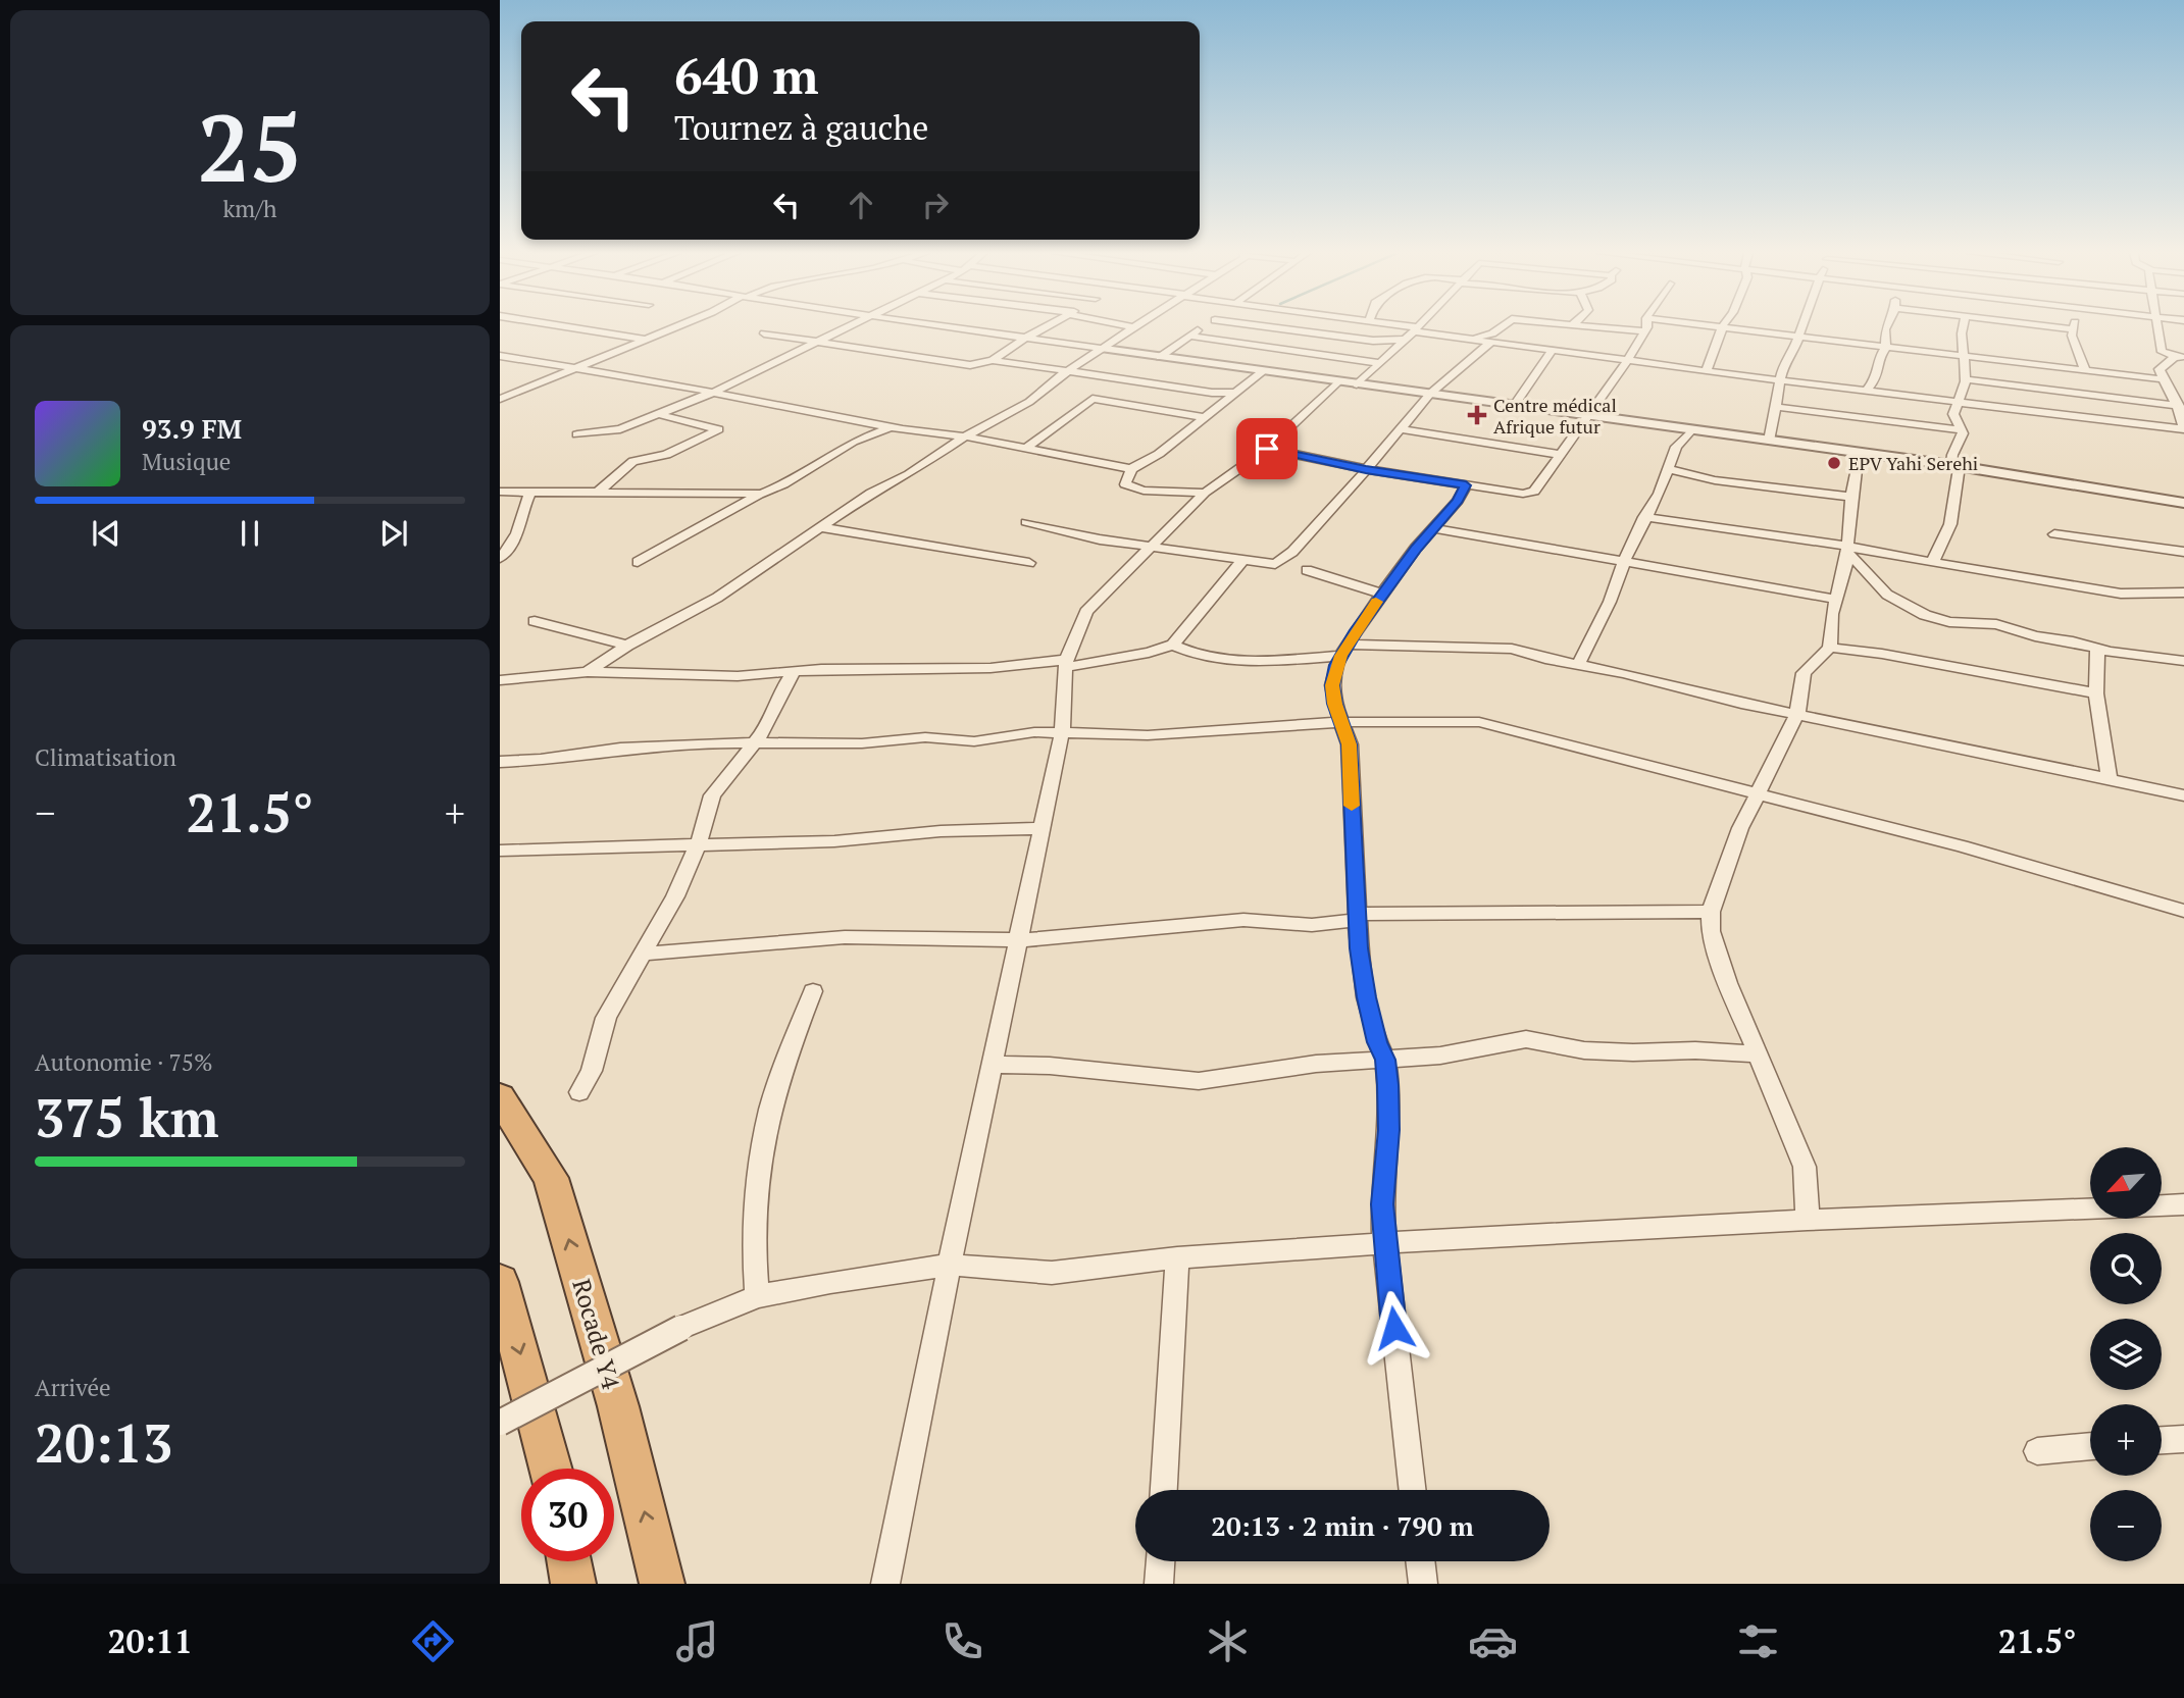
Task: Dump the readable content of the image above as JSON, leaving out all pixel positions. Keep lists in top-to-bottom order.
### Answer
{
  "streets": {
    "highway": ["Rocade Y4"]
  },
  "places": {
    "health": ["Centre médical Afrique futur"],
    "other": ["EPV Yahi Serehi"]
  },
  "north": "bottom left",
  "page": {
    "tile": [
      ["25", "km/h"],
      "Climatisation",
      ["Autonomie · 75%", "375 km"],
      ["Arrivée", "20:13"]
    ],
    "turn": ["640 m", "Tournez à gauche"],
    "song": ["93.9 FM", "Musique"],
    "heat": ["−", "21.5°", "+"],
    "map_buttons": ["+", "−"],
    "limit": "30",
    "trip": "20:13 · 2 min · 790 m",
    "tabs": ["20:11", "21.5°"]
  }
}
